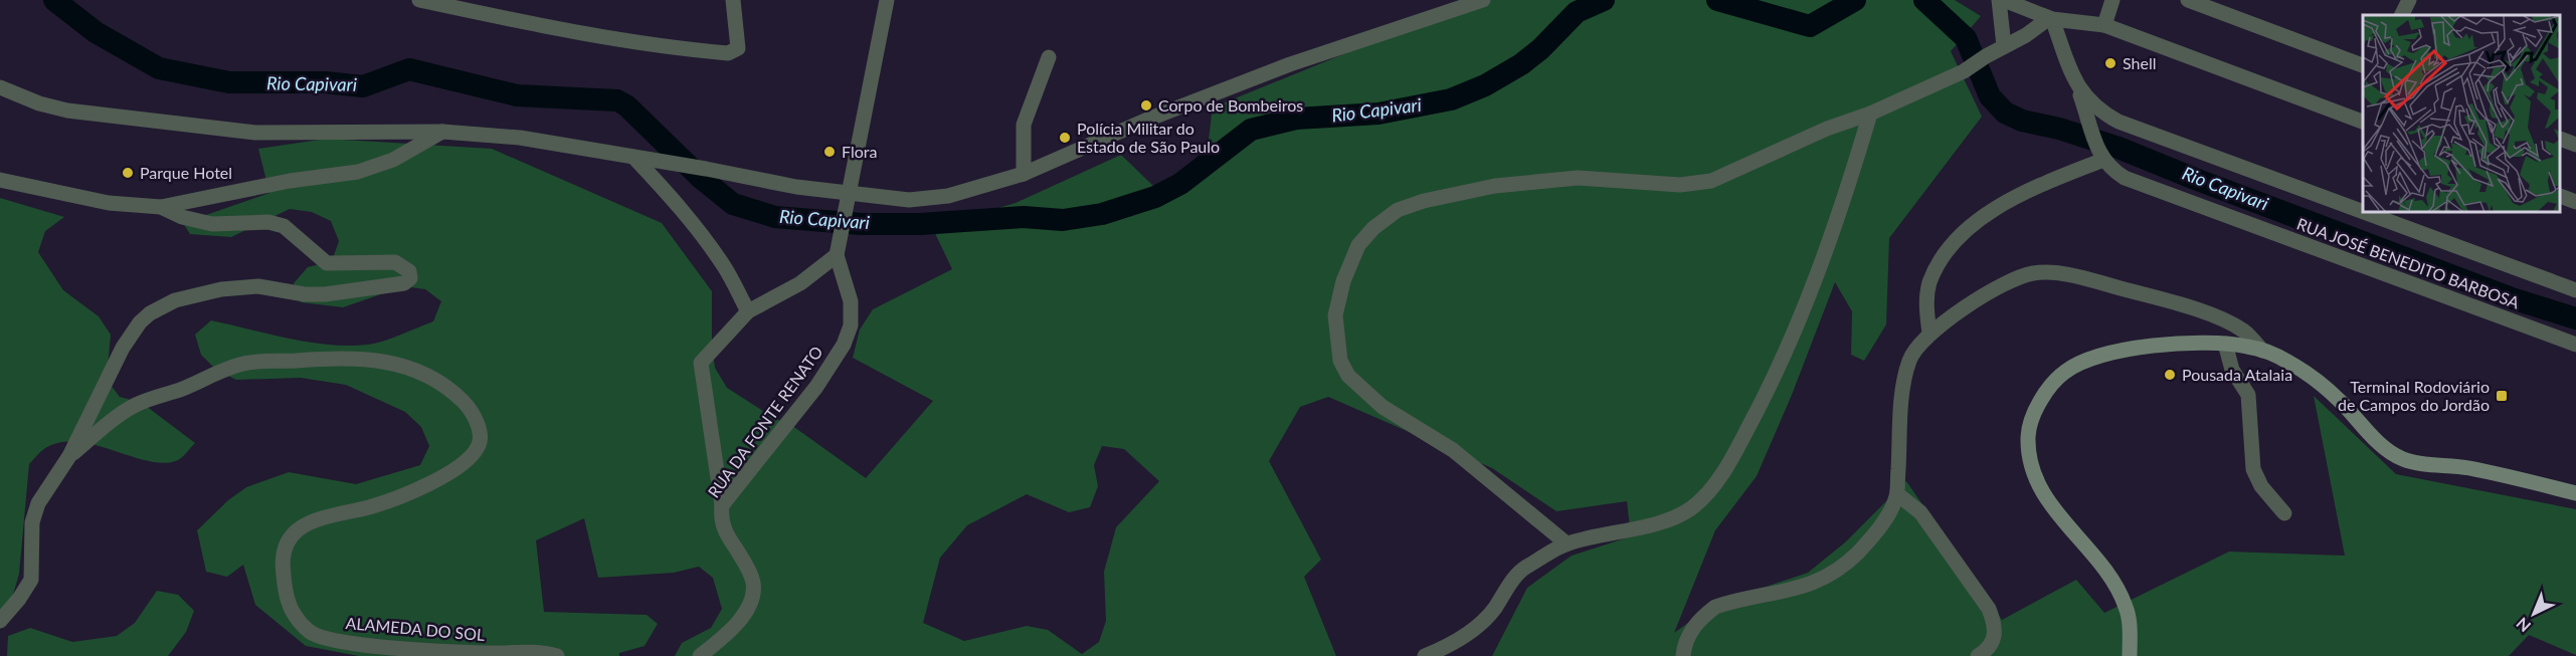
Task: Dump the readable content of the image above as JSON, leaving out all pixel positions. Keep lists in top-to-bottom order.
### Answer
{
  "streets": {
    "street": ["RUA JOSÉ BENEDITO BARBOSA", "RUA DA FONTE RENATO", "ALAMEDA DO SOL"]
  },
  "water": ["Rio Capivari"],
  "places": {
    "other": [
      "Shell",
      "Corpo de Bombeiros",
      "Polícia Militar do Estado de São Paulo",
      "Flora",
      "Parque Hotel",
      "Pousada Atalaia"
    ],
    "transit": ["Terminal Rodoviário de Campos do Jordão"]
  },
  "north": "bottom left"
}
